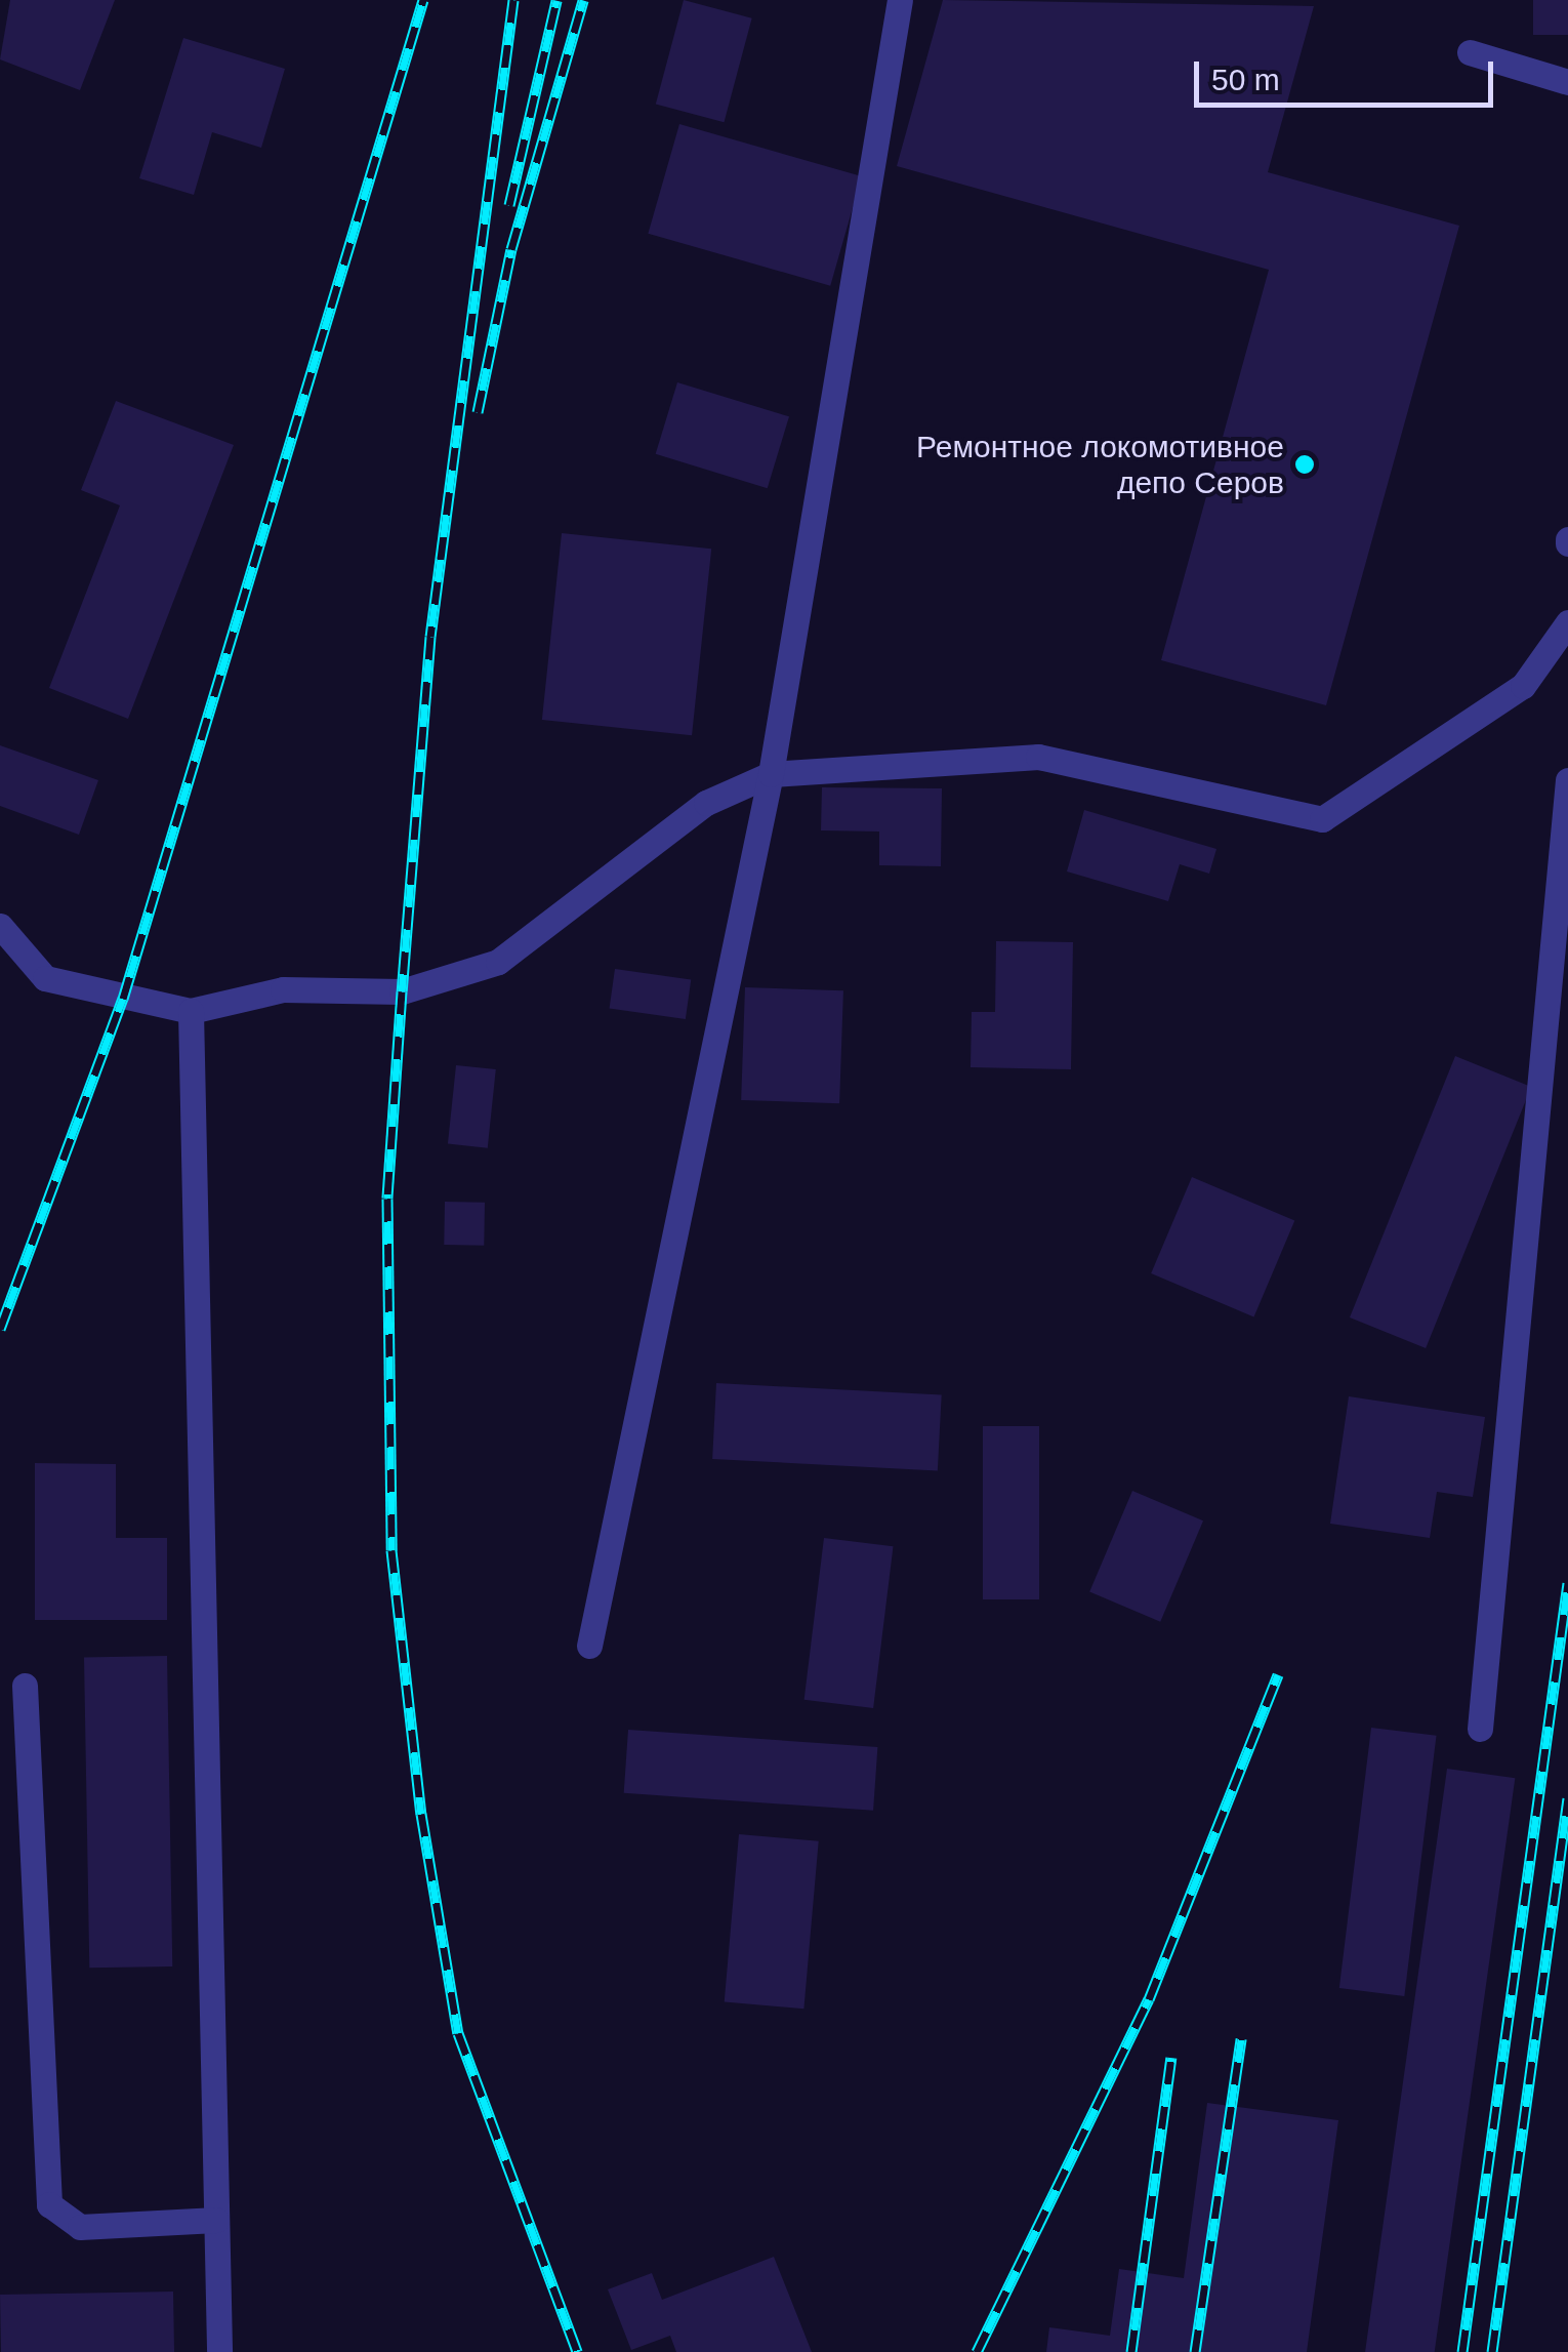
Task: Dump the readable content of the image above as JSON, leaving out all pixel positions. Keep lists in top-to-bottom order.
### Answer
{
  "places": ["Ремонтное локомотивное депо Серов"],
  "scale_bar": "50 m"
}
